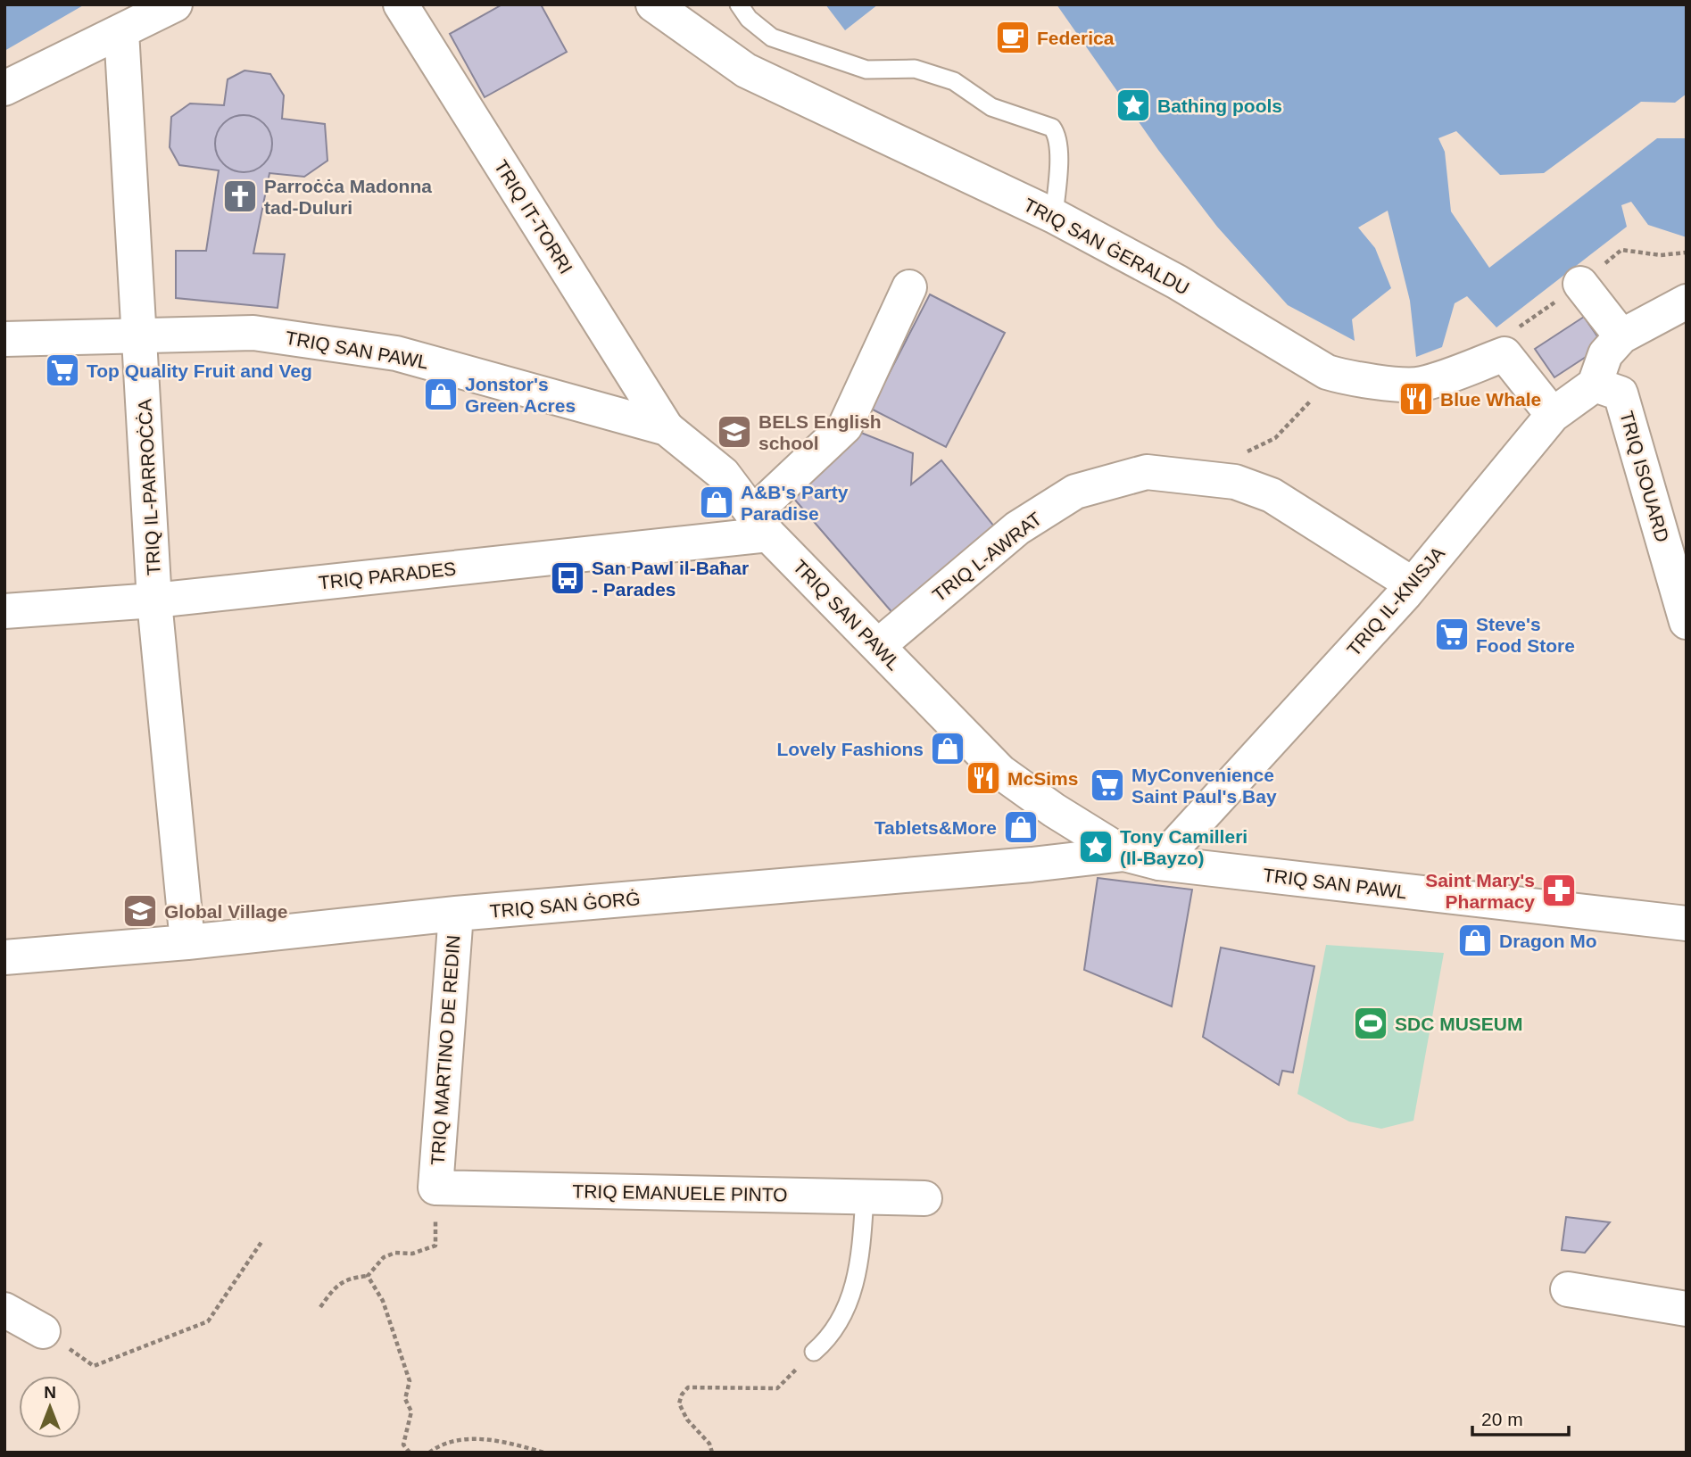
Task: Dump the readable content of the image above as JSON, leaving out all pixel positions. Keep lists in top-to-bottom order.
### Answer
{
  "streets": {
    "street": [
      "TRIQ IT-TORRI",
      "TRIQ SAN ĠERALDU",
      "TRIQ SAN PAWL",
      "TRIQ ISOUARD",
      "TRIQ IL-PARROĊĊA",
      "TRIQ L-AWRAT",
      "TRIQ PARADES",
      "TRIQ IL-KNISJA",
      "TRIQ SAN ĠORĠ",
      "TRIQ MARTINO DE REDIN",
      "TRIQ EMANUELE PINTO"
    ]
  },
  "crossings": [
    ["TRIQ IT-TORRI", "TRIQ SAN PAWL"],
    ["TRIQ SAN ĠERALDU", "TRIQ IL-KNISJA"],
    ["TRIQ SAN PAWL", "TRIQ IL-PARROĊĊA"],
    ["TRIQ SAN PAWL", "TRIQ L-AWRAT"],
    ["TRIQ SAN PAWL", "TRIQ PARADES"],
    ["TRIQ SAN PAWL", "TRIQ IL-KNISJA"],
    ["TRIQ SAN PAWL", "TRIQ SAN ĠORĠ"],
    ["TRIQ ISOUARD", "TRIQ IL-KNISJA"],
    ["TRIQ IL-PARROĊĊA", "TRIQ PARADES"],
    ["TRIQ IL-PARROĊĊA", "TRIQ SAN ĠORĠ"],
    ["TRIQ L-AWRAT", "TRIQ IL-KNISJA"],
    ["TRIQ SAN ĠORĠ", "TRIQ MARTINO DE REDIN"],
    ["TRIQ MARTINO DE REDIN", "TRIQ EMANUELE PINTO"]
  ],
  "places": {
    "cafe": ["Federica"],
    "place": ["Bathing pools", "Tony Camilleri (Il-Bayzo)"],
    "church": ["Parroċċa Madonna tad-Duluri"],
    "supermarket": ["Top Quality Fruit and Veg", "Steve's Food Store", "MyConvenience Saint Paul's Bay"],
    "shop": [
      "Jonstor's Green Acres",
      "A&B's Party Paradise",
      "Lovely Fashions",
      "Tablets&More",
      "Dragon Mo"
    ],
    "restaurant": ["Blue Whale", "McSims"],
    "school or university": ["BELS English school", "Global Village"],
    "bus stop": ["San Pawl il-Baħar - Parades"],
    "pharmacy": ["Saint Mary's Pharmacy"],
    "sports": ["SDC MUSEUM"]
  },
  "scale_bar": "20 m",
  "north": "top"
}
